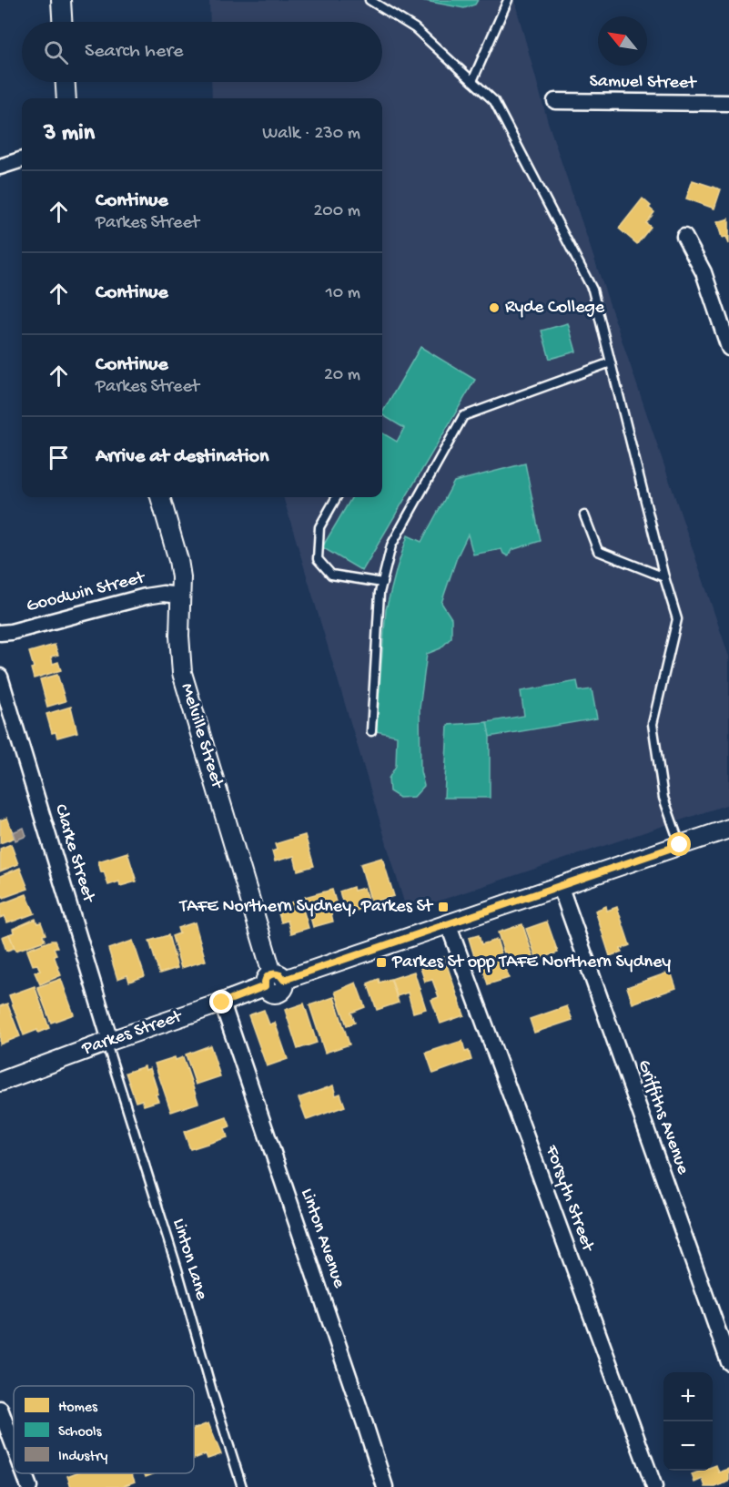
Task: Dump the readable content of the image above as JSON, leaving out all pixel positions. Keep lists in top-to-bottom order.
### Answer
{
  "streets": {
    "street": [
      "Samuel Street",
      "Goodwin Street",
      "Melville Street",
      "Clarke Street",
      "Parkes Street",
      "Griffiths Avenue",
      "Forsyth Street",
      "Linton Avenue"
    ],
    "lane": ["Linton Lane"]
  },
  "crossings": [
    ["Goodwin Street", "Melville Street"],
    ["Melville Street", "Parkes Street"],
    ["Clarke Street", "Parkes Street"],
    ["Clarke Street", "Linton Lane"],
    ["Parkes Street", "Griffiths Avenue"],
    ["Parkes Street", "Forsyth Street"],
    ["Parkes Street", "Linton Avenue"],
    ["Parkes Street", "Linton Lane"]
  ],
  "places": {
    "other": ["Ryde College"],
    "transit": ["TAFE Northern Sydney, Parkes St", "Parkes St opp TAFE Northern Sydney"]
  },
  "legend": ["Homes", "Schools", "Industry"],
  "north": "top left",
  "page": {
    "search": "Search here",
    "heading": ["3 min", "Walk · 230 m"],
    "list": [
      ["Continue", "Parkes Street", "200 m"],
      ["Continue", "10 m"],
      ["Continue", "Parkes Street", "20 m"],
      "Arrive at destination"
    ],
    "map_buttons": ["+", "−"]
  }
}
